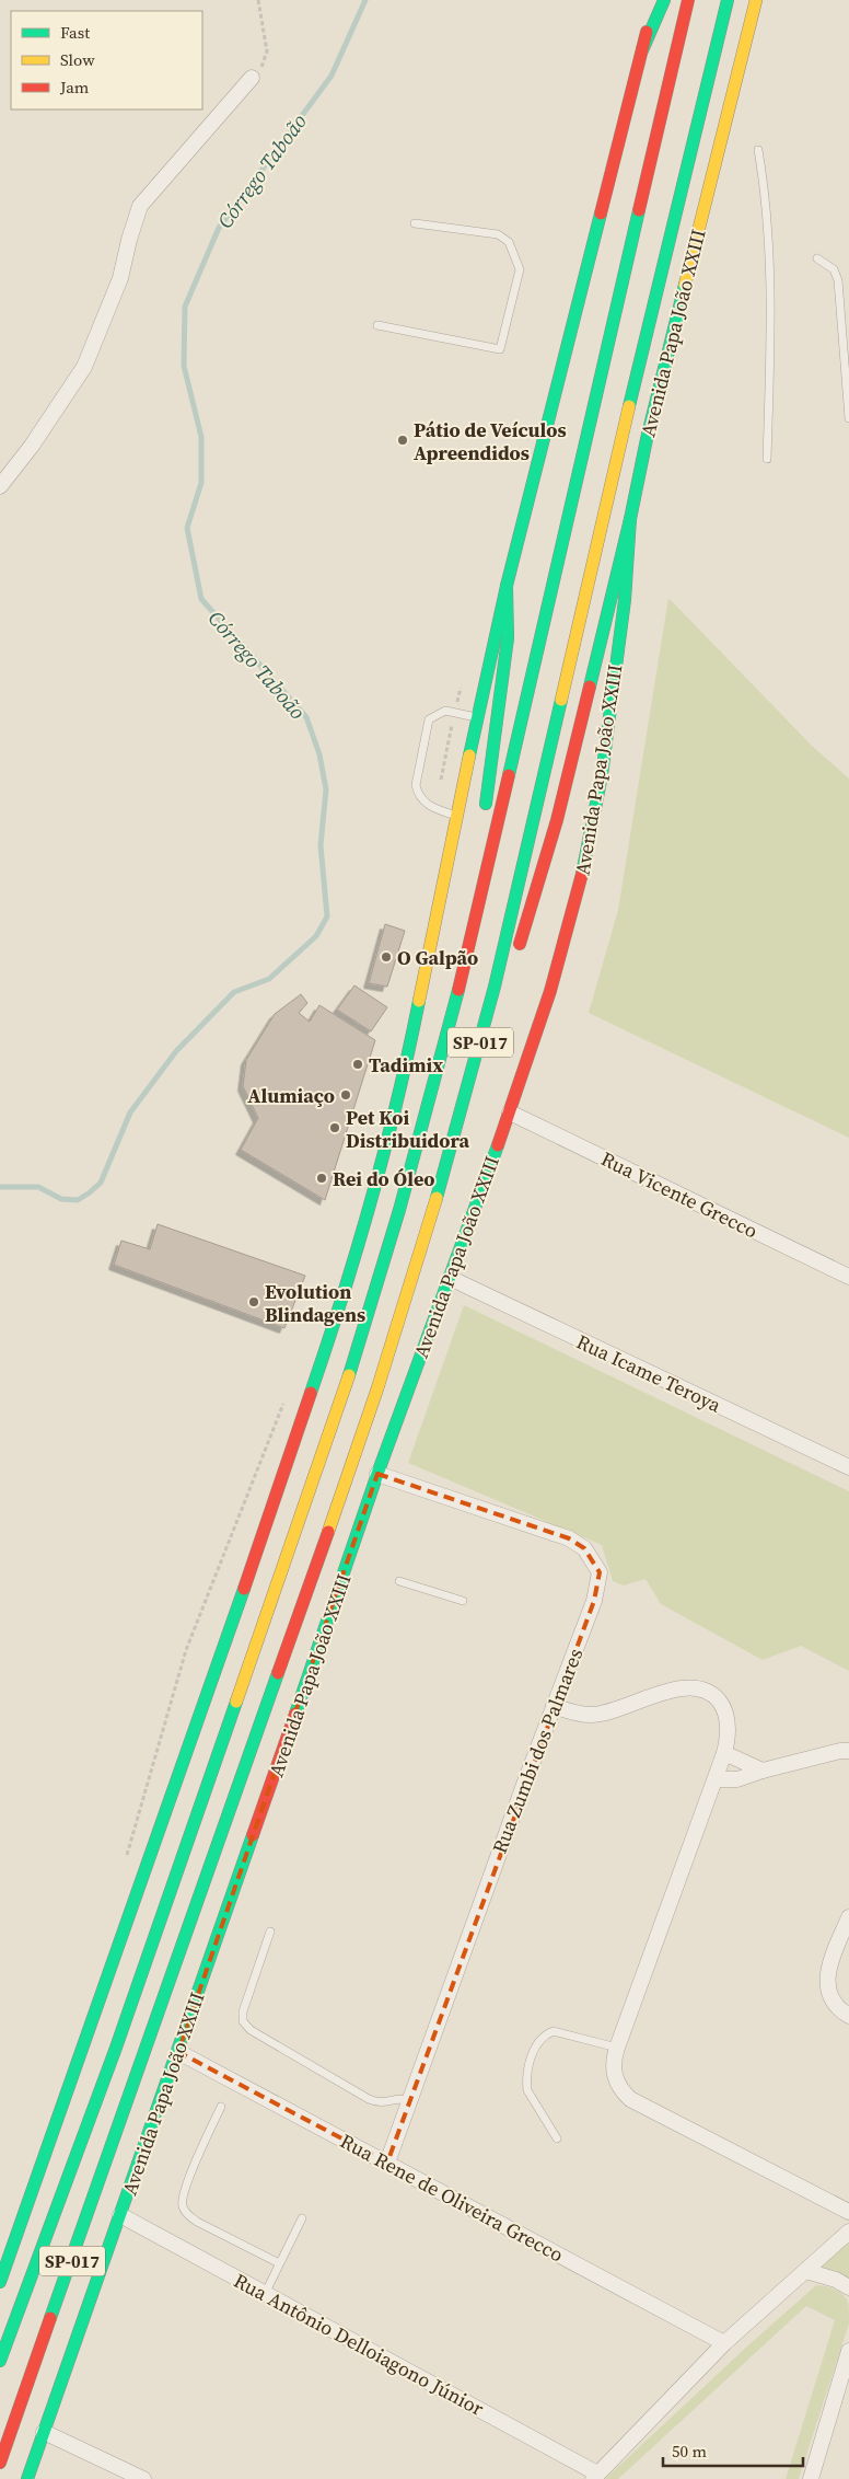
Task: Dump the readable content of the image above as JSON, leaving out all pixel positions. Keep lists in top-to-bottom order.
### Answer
{
  "streets": {
    "main road": ["Avenida Papa João XXIII", "SP-017"],
    "street": [
      "Rua Vicente Grecco",
      "Rua Icame Teroya",
      "Rua Zumbi dos Palmares",
      "Rua Rene de Oliveira Grecco",
      "Rua Antônio Delloiagono Júnior"
    ]
  },
  "crossings": [
    ["Avenida Papa João XXIII", "Rua Vicente Grecco"],
    ["Avenida Papa João XXIII", "Rua Icame Teroya"],
    ["Avenida Papa João XXIII", "Rua Zumbi dos Palmares"],
    ["Avenida Papa João XXIII", "Rua Rene de Oliveira Grecco"],
    ["Avenida Papa João XXIII", "Rua Antônio Delloiagono Júnior"],
    ["Rua Zumbi dos Palmares", "Rua Rene de Oliveira Grecco"]
  ],
  "water": ["Córrego Taboão"],
  "places": [
    "Pátio de Veículos Apreendidos",
    "O Galpão",
    "Tadimix",
    "Alumiaço",
    "Pet Koi Distribuidora",
    "Rei do Óleo",
    "Evolution Blindagens"
  ],
  "legend": ["Fast", "Slow", "Jam"],
  "scale_bar": "50 m"
}
